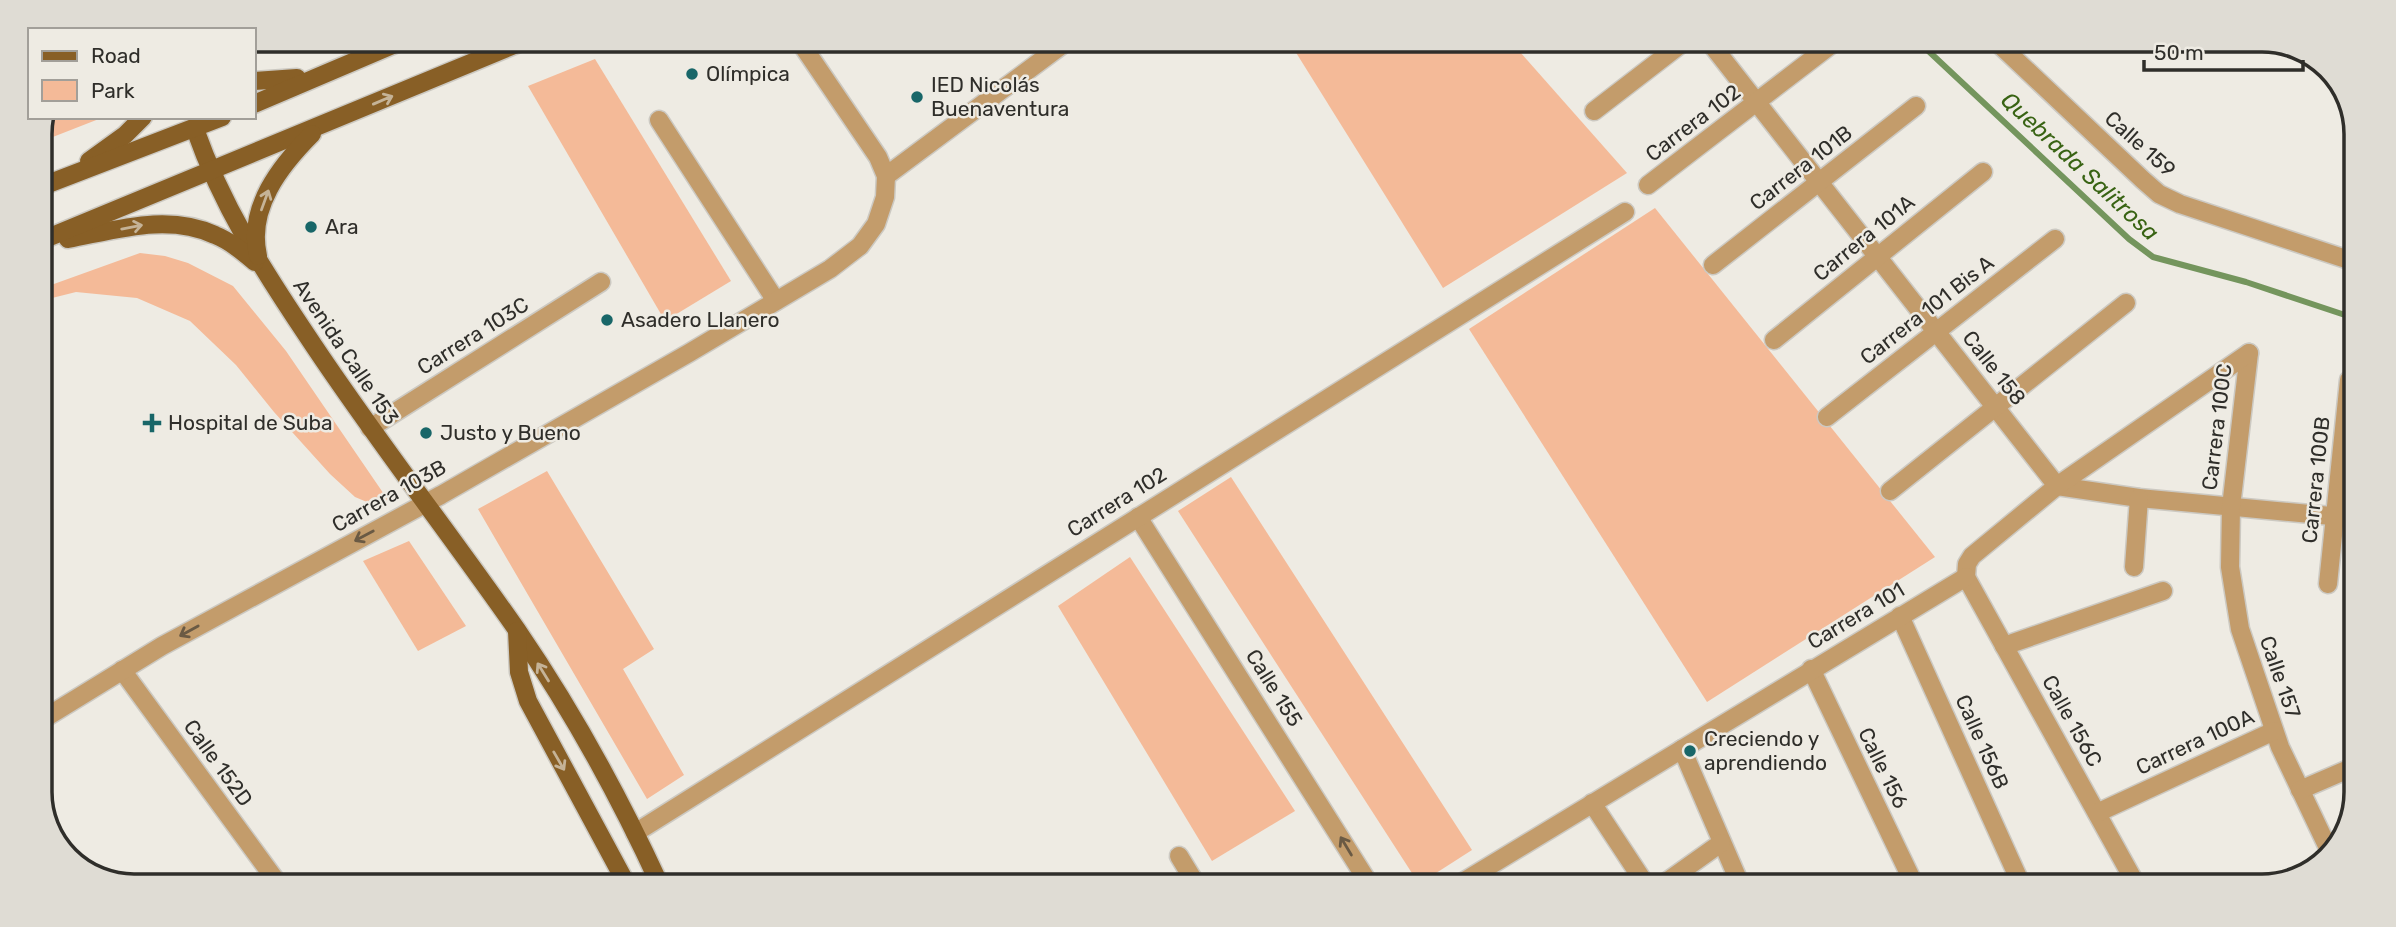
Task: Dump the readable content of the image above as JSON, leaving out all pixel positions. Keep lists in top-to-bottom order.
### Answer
{
  "streets": {
    "main road": ["Avenida Calle 153"],
    "street": [
      "Carrera 102",
      "Calle 159",
      "Carrera 101B",
      "Carrera 101A",
      "Carrera 101 Bis A",
      "Carrera 103C",
      "Calle 158",
      "Carrera 100C",
      "Carrera 100B",
      "Carrera 103B",
      "Carrera 101",
      "Calle 157",
      "Calle 155",
      "Calle 156C",
      "Calle 156B",
      "Carrera 100A",
      "Calle 152D",
      "Calle 156"
    ]
  },
  "crossings": [
    ["Carrera 102", "Avenida Calle 153"],
    ["Carrera 102", "Calle 158"],
    ["Carrera 102", "Calle 155"],
    ["Carrera 101B", "Calle 158"],
    ["Carrera 101A", "Calle 158"],
    ["Carrera 101 Bis A", "Calle 158"],
    ["Carrera 103C", "Avenida Calle 153"],
    ["Avenida Calle 153", "Carrera 103B"],
    ["Calle 158", "Carrera 100C"],
    ["Carrera 100C", "Calle 157"],
    ["Carrera 103B", "Calle 152D"],
    ["Carrera 101", "Calle 156C"],
    ["Carrera 101", "Calle 156B"],
    ["Carrera 101", "Calle 156"],
    ["Calle 157", "Carrera 100A"],
    ["Calle 156C", "Carrera 100A"]
  ],
  "one_way": ["Calle 155"],
  "water": ["Quebrada Salitrosa"],
  "places": {
    "other": [
      "Olímpica",
      "IED Nicolás Buenaventura",
      "Ara",
      "Asadero Llanero",
      "Justo y Bueno",
      "Creciendo y aprendiendo"
    ],
    "health": ["Hospital de Suba"]
  },
  "legend": ["Road", "Park"],
  "scale_bar": "50 m"
}
